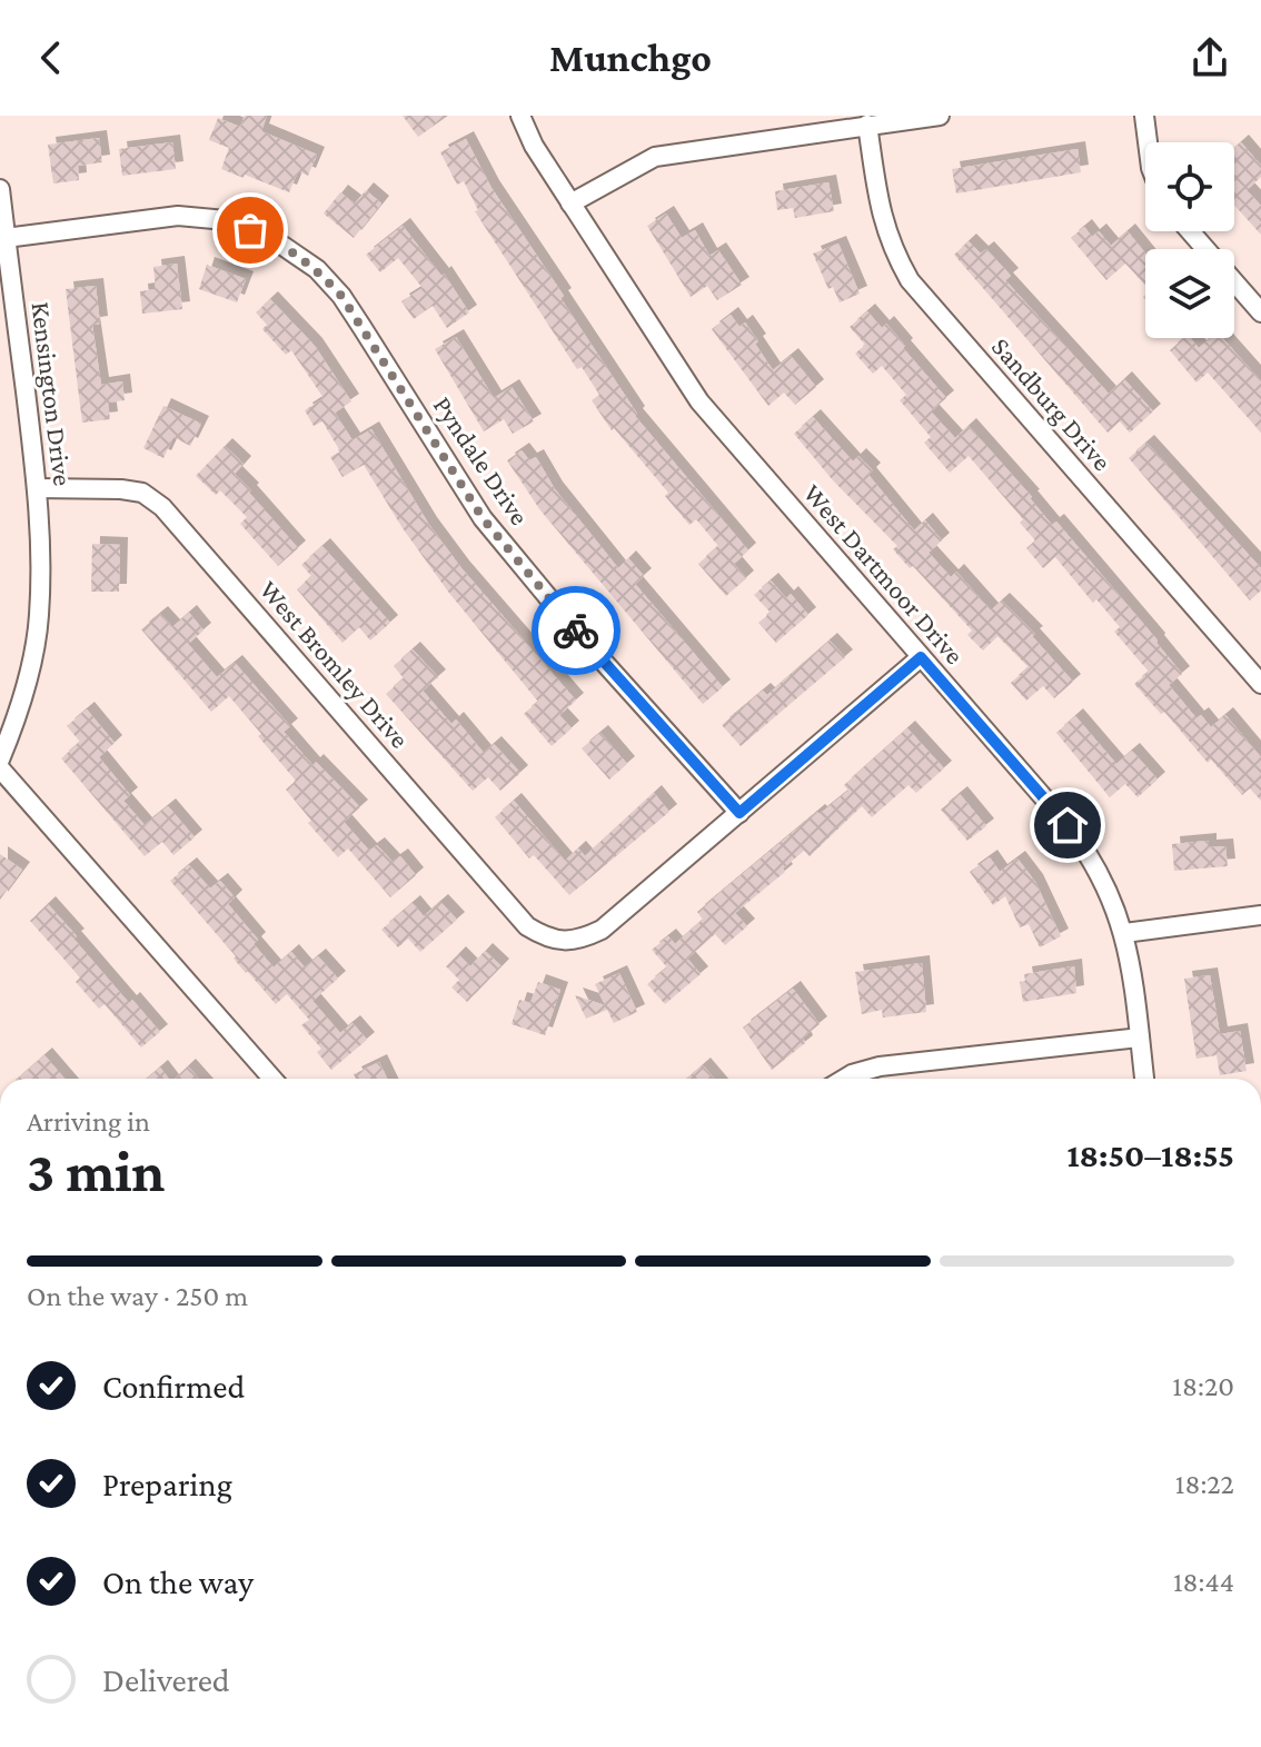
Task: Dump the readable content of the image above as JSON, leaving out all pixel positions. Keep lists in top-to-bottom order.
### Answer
{
  "streets": {
    "street": [
      "Kensington Drive",
      "Sandburg Drive",
      "Pyndale Drive",
      "West Dartmoor Drive",
      "West Bromley Drive"
    ]
  },
  "crossings": [
    ["Kensington Drive", "Pyndale Drive"],
    ["Kensington Drive", "West Bromley Drive"],
    ["Pyndale Drive", "West Bromley Drive"]
  ],
  "page": {
    "header": "Munchgo",
    "heading": ["3 min", "Arriving in", "18:50–18:55"],
    "bar": "On the way · 250 m",
    "list": [
      ["Confirmed", "18:20"],
      ["Preparing", "18:22"],
      ["On the way", "18:44"],
      "Delivered"
    ]
  }
}
